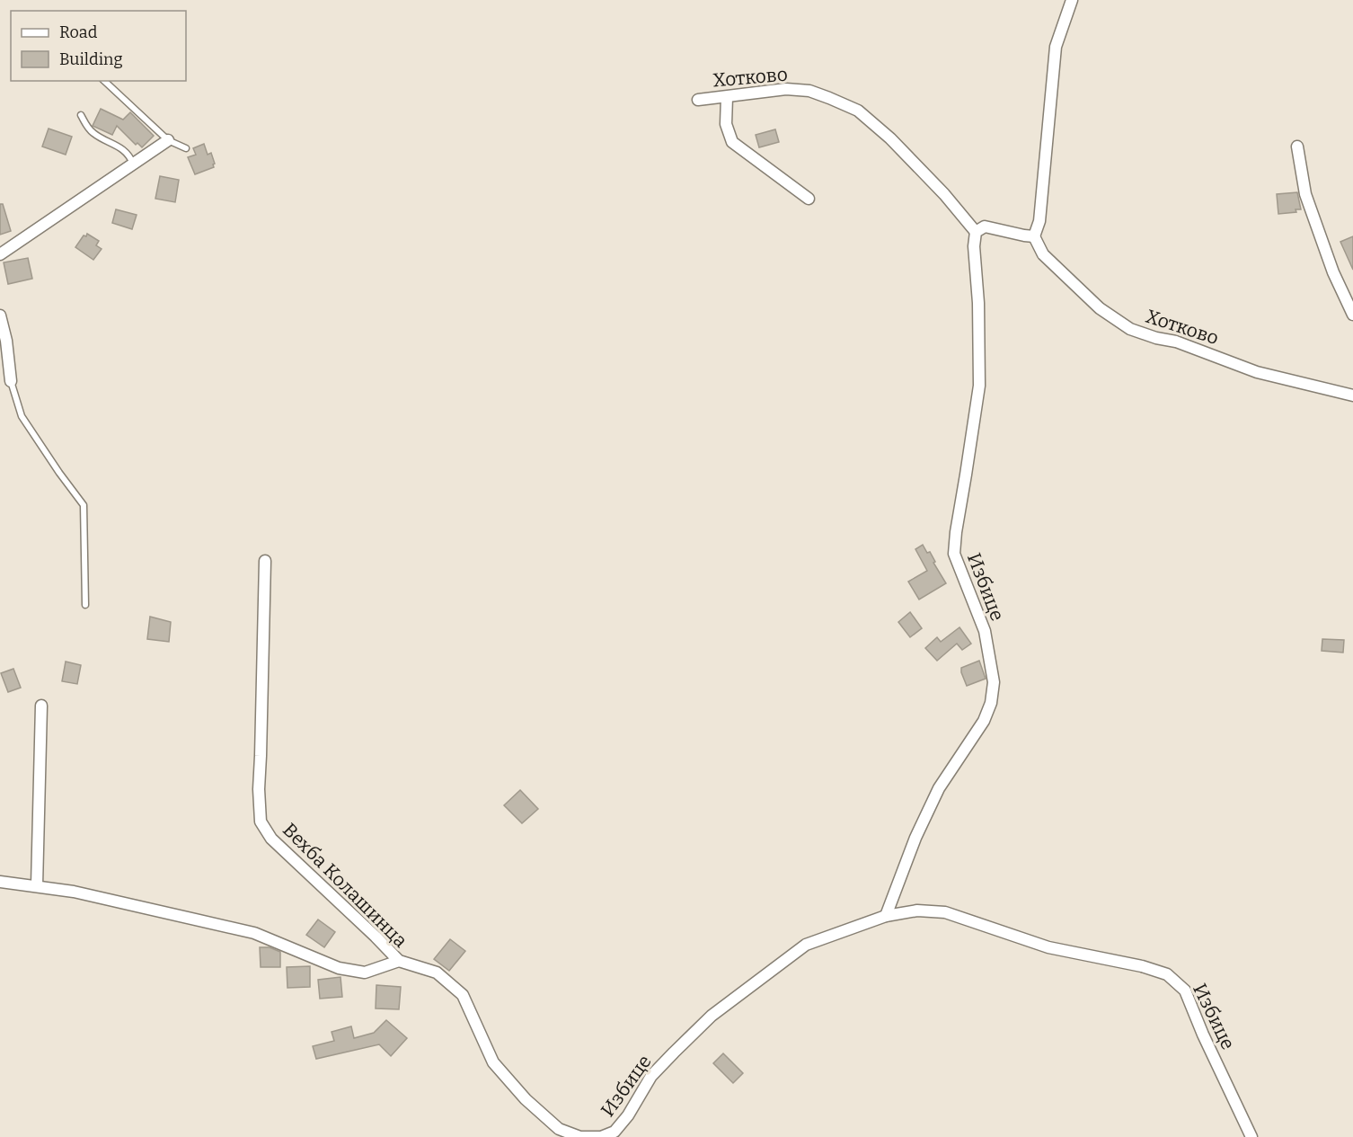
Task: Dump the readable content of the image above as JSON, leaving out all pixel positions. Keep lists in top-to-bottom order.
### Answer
{
  "streets": {
    "street": ["Хотково", "Избице", "Вехба Колашинца"]
  },
  "crossings": [
    ["Хотково", "Избице"],
    ["Избице", "Вехба Колашинца"]
  ],
  "legend": ["Road", "Building"]
}
